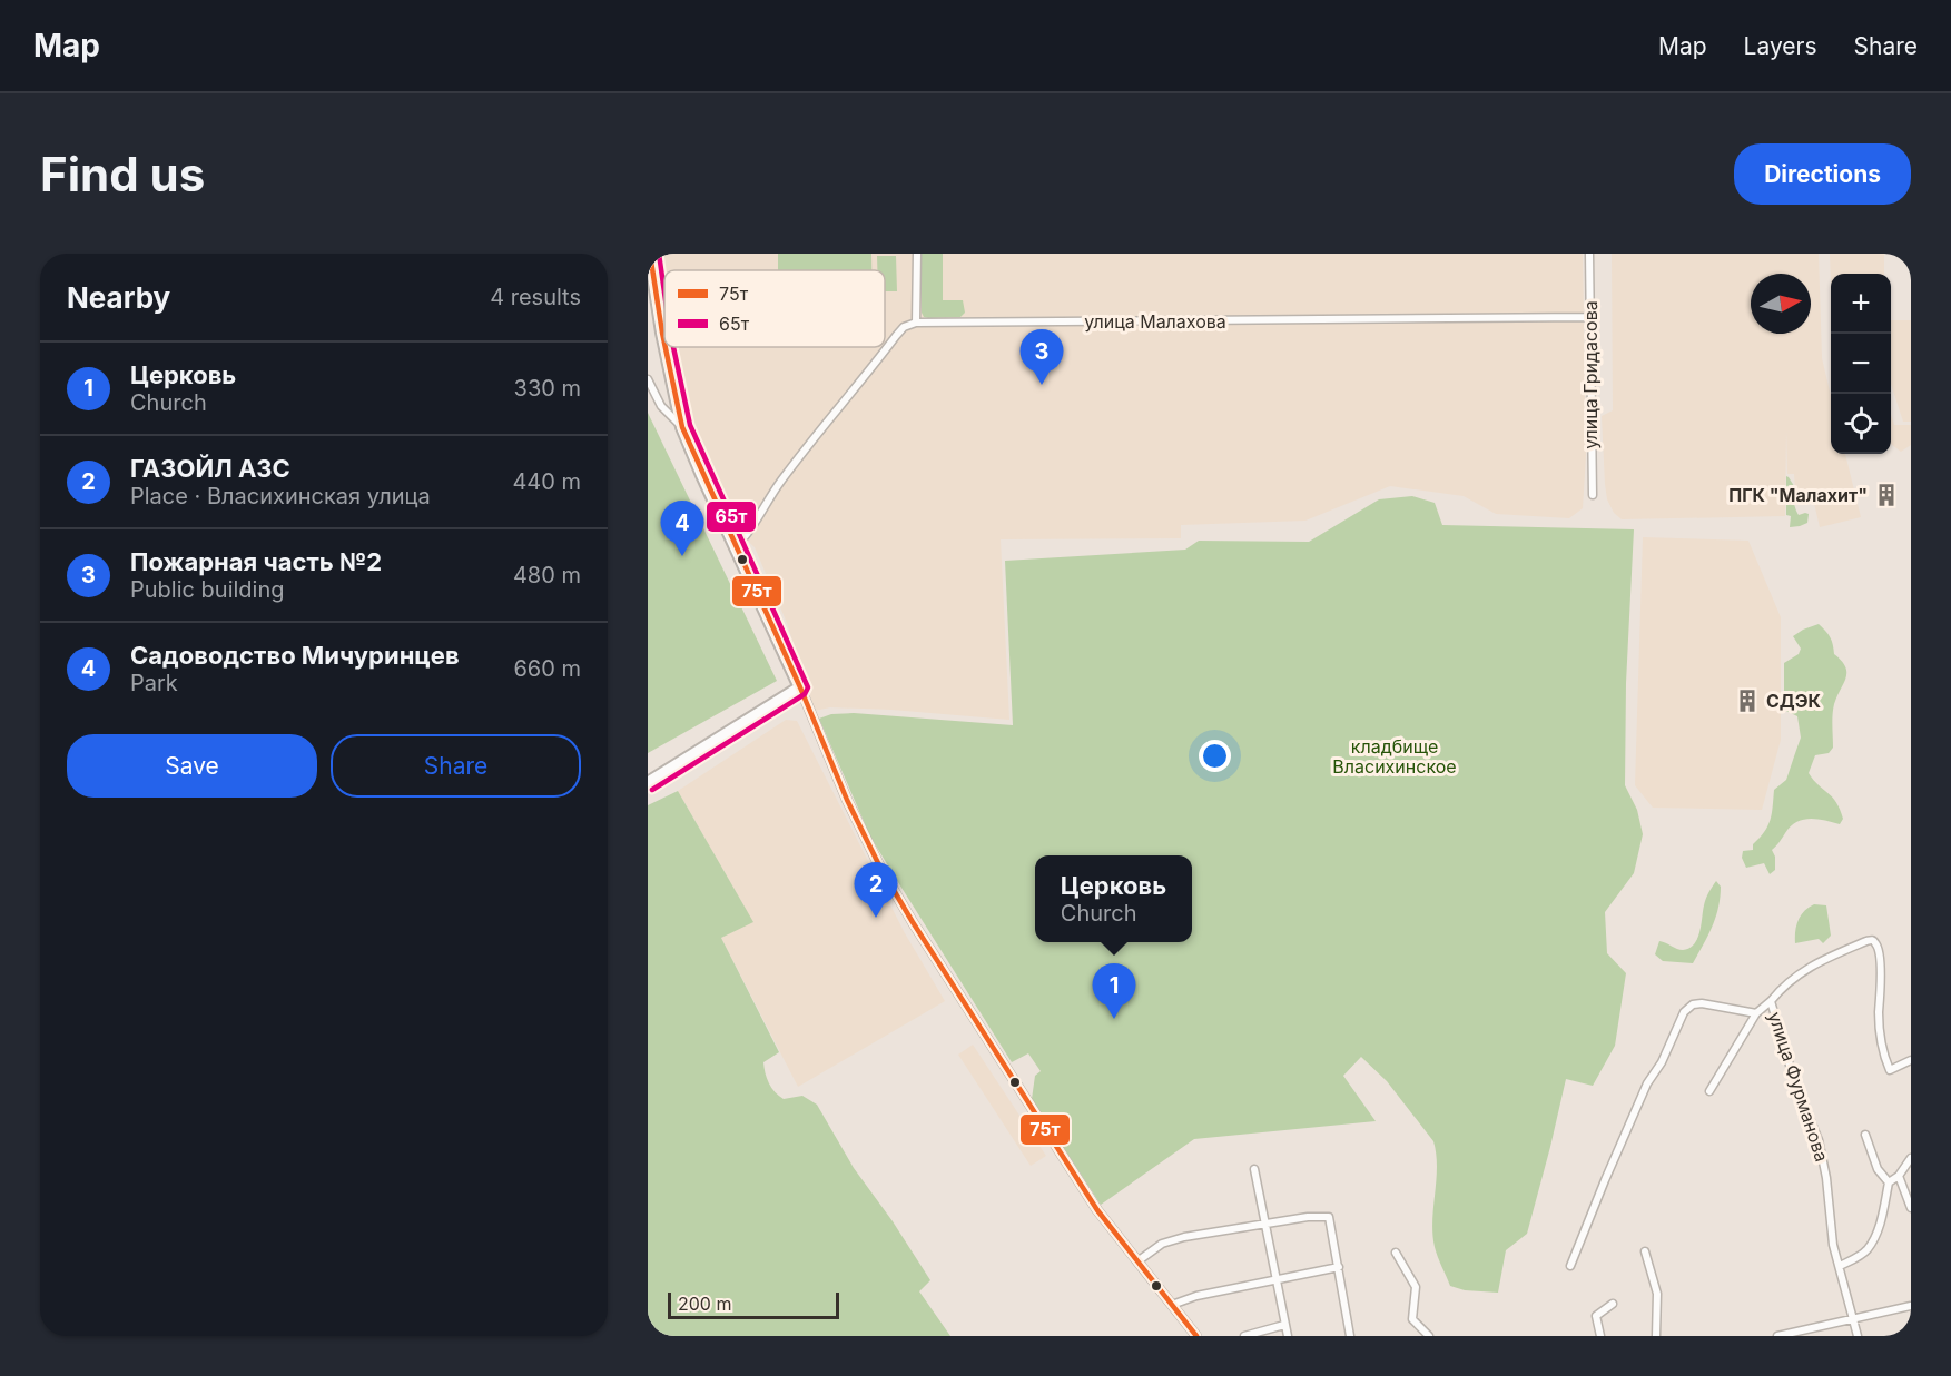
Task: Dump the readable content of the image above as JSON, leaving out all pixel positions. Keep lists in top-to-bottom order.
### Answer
{
  "streets": {
    "street": ["улица Малахова", "улица Гридасова", "улица Фурманова"]
  },
  "crossings": [
    ["улица Малахова", "улица Гридасова"]
  ],
  "parks": ["кладбище Власихинское"],
  "places": {
    "building": ["ПГК \"Малахит\"", "СДЭК"]
  },
  "lines": ["transit line 75т", "transit line 65т"],
  "legend": ["75т", "65т"],
  "scale_bar": "200 m",
  "north": "right",
  "page": {
    "header": "Map",
    "nav": ["Map", "Layers", "Share"],
    "buttons": [
      "Directions",
      ["Save", "Share"]
    ],
    "title": "Find us",
    "heading": ["Nearby", "4 results"],
    "map_buttons": ["+", "−"],
    "pins": [
      "3",
      "4",
      "2",
      "1"
    ],
    "list": [
      {
        "mark": "1",
        "name": "Церковь",
        "note": "Church",
        "value": "330 m"
      },
      {
        "mark": "2",
        "name": "ГАЗОЙЛ АЗС",
        "note": "Place · Власихинская улица",
        "value": "440 m"
      },
      {
        "mark": "3",
        "name": "Пожарная часть №2",
        "note": "Public building",
        "value": "480 m"
      },
      {
        "mark": "4",
        "name": "Садоводство Мичуринцев",
        "note": "Park",
        "value": "660 m"
      }
    ],
    "popup": ["Церковь", "Church"],
    "scale": "200 m"
  }
}
